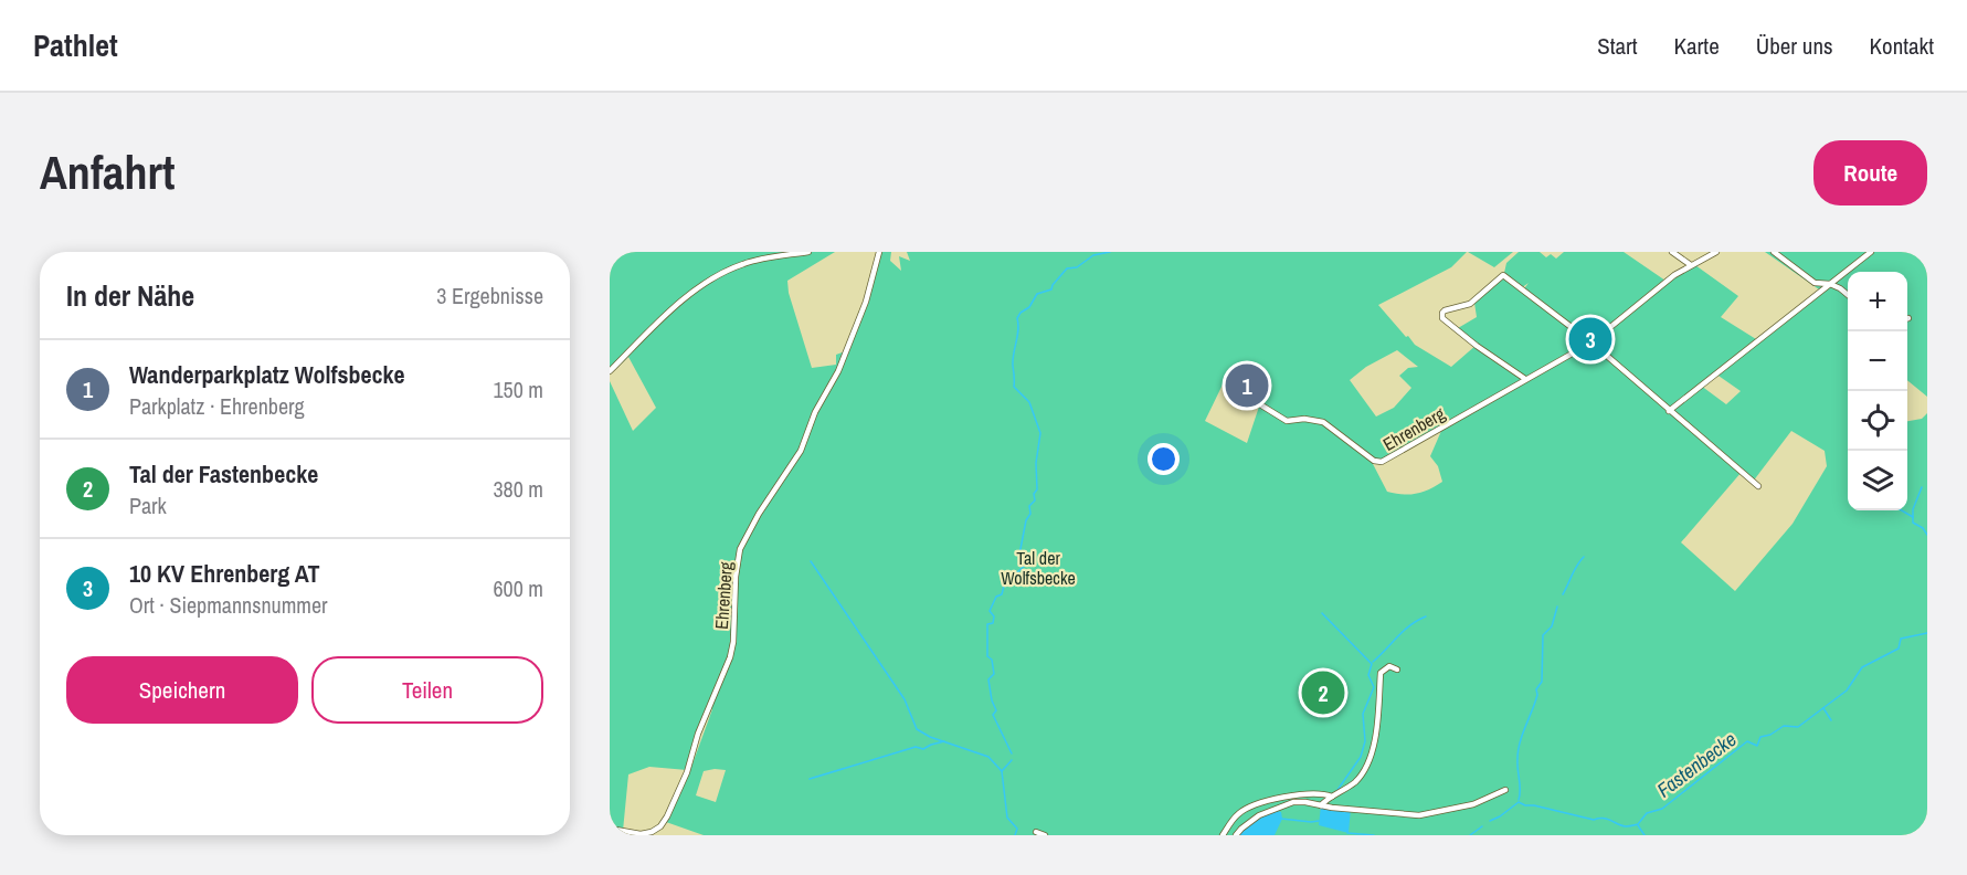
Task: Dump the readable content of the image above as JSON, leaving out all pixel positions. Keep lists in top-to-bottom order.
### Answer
{
  "streets": {
    "street": ["Ehrenberg"]
  },
  "water": ["Fastenbecke"],
  "parks": ["Tal der Wolfsbecke"],
  "page": {
    "header": "Pathlet",
    "nav": [
      "Start",
      "Karte",
      "Über uns",
      "Kontakt"
    ],
    "buttons": [
      "Route",
      ["Speichern", "Teilen"]
    ],
    "title": "Anfahrt",
    "heading": ["In der Nähe", "3 Ergebnisse"],
    "map_buttons": ["+", "−"],
    "pins": ["3", "1", "2"],
    "list": [
      {
        "mark": "1",
        "name": "Wanderparkplatz Wolfsbecke",
        "note": "Parkplatz · Ehrenberg",
        "value": "150 m"
      },
      {
        "mark": "2",
        "name": "Tal der Fastenbecke",
        "note": "Park",
        "value": "380 m"
      },
      {
        "mark": "3",
        "name": "10 KV Ehrenberg AT",
        "note": "Ort · Siepmannsnummer",
        "value": "600 m"
      }
    ]
  }
}
